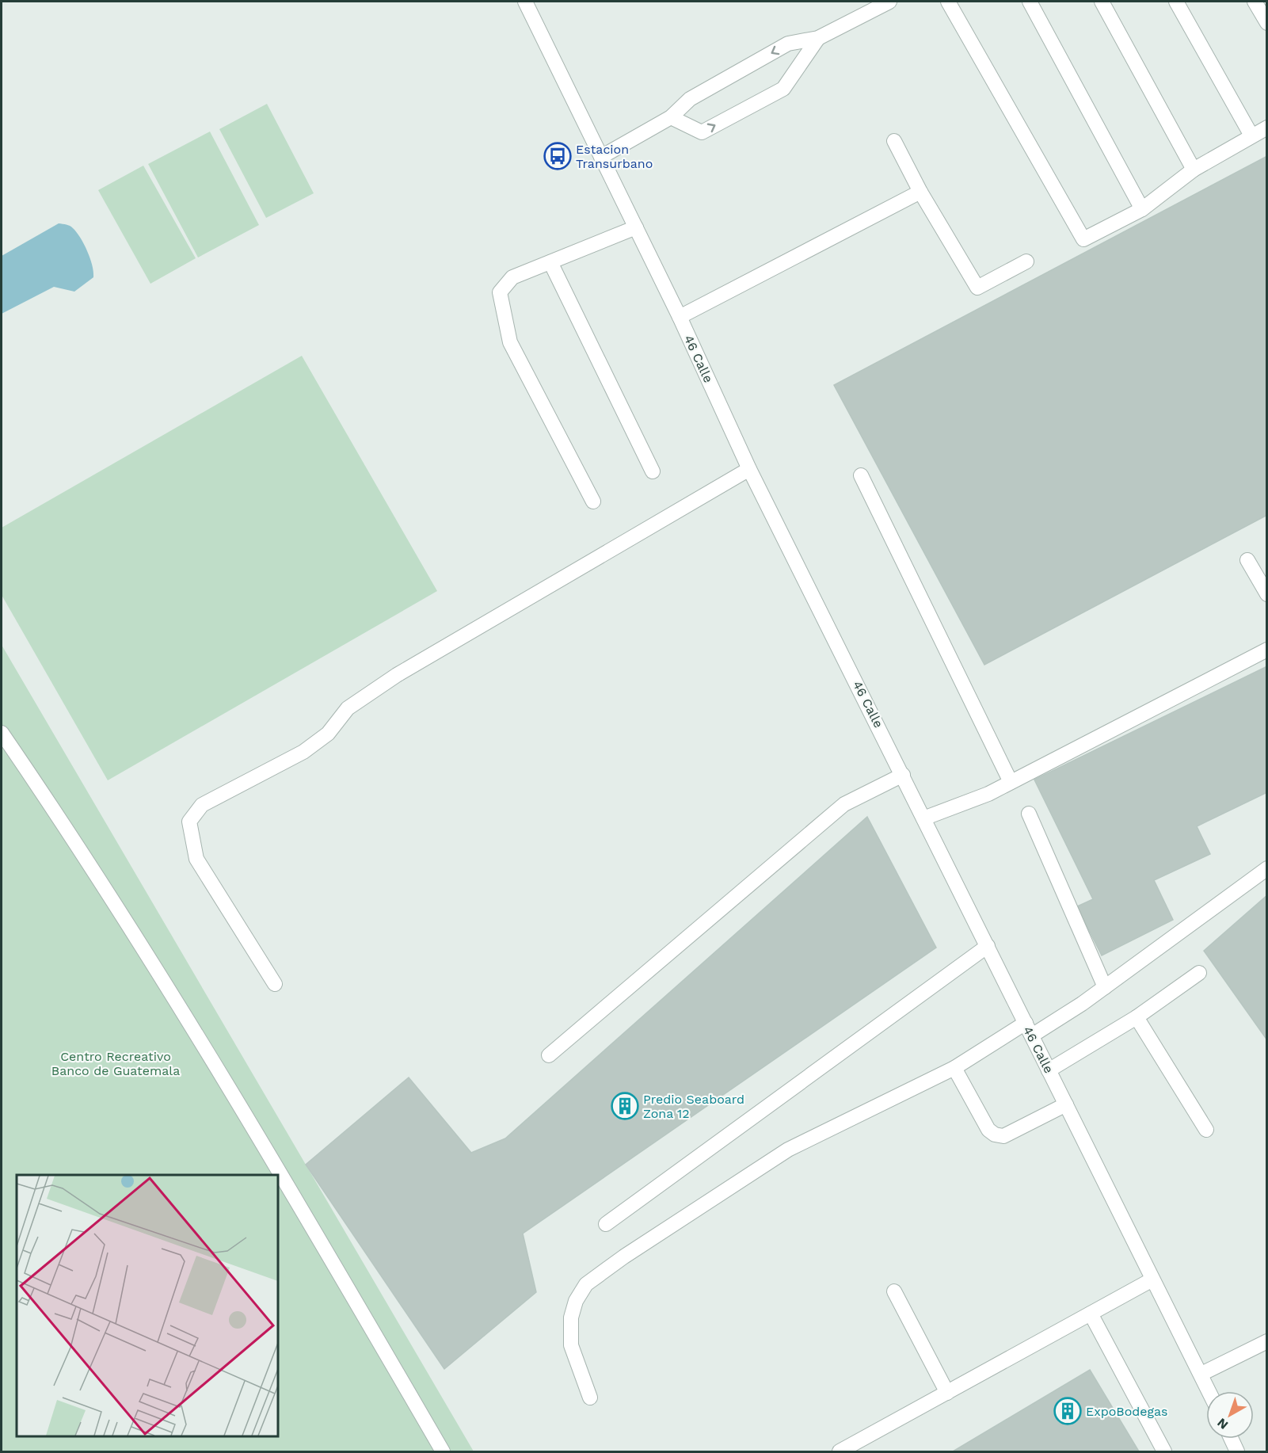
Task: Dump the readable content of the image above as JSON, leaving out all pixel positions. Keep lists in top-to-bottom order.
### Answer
{
  "streets": {
    "street": ["46 Calle"]
  },
  "parks": ["Centro Recreativo Banco de Guatemala"],
  "places": {
    "bus stop": ["Estacion Transurbano"],
    "building": ["Predio Seaboard Zona 12", "ExpoBodegas"]
  },
  "north": "bottom left"
}
